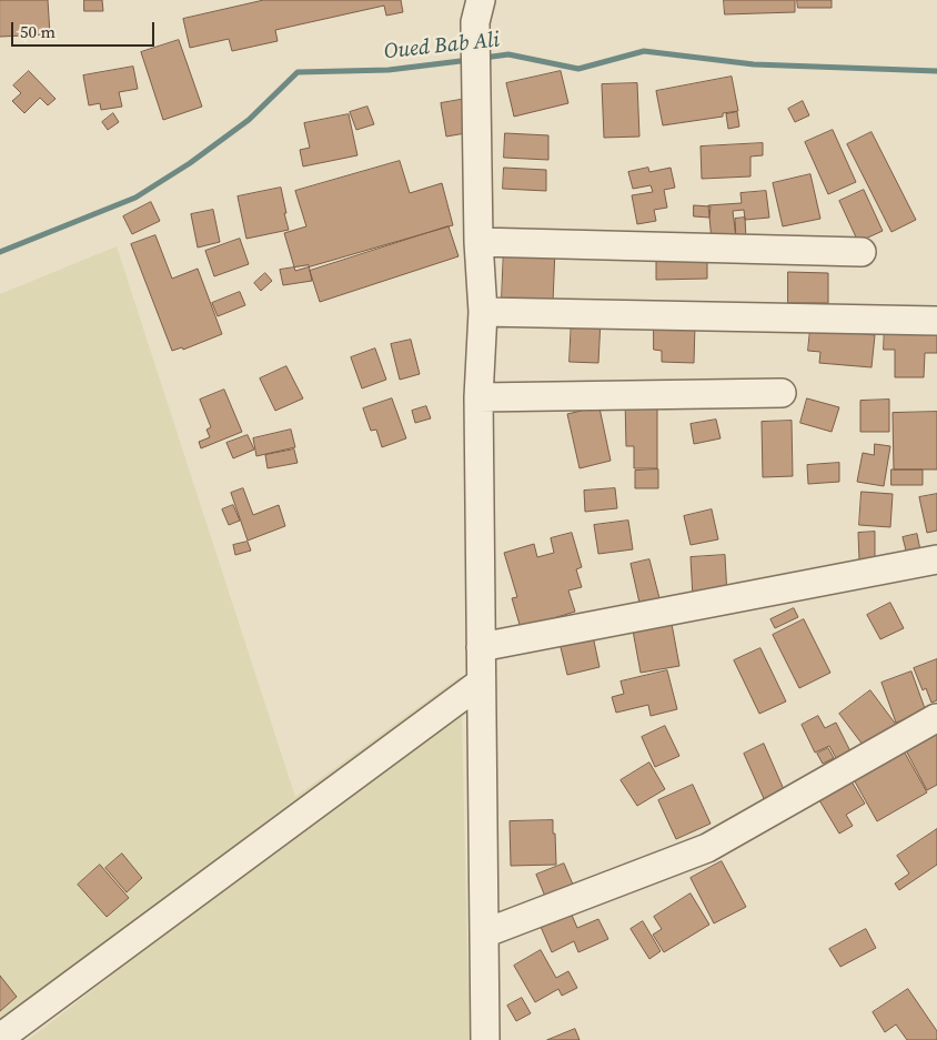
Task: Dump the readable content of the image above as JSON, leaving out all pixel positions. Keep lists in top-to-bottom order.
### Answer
{
  "water": ["Oued Bab Ali"],
  "scale_bar": "50 m"
}
